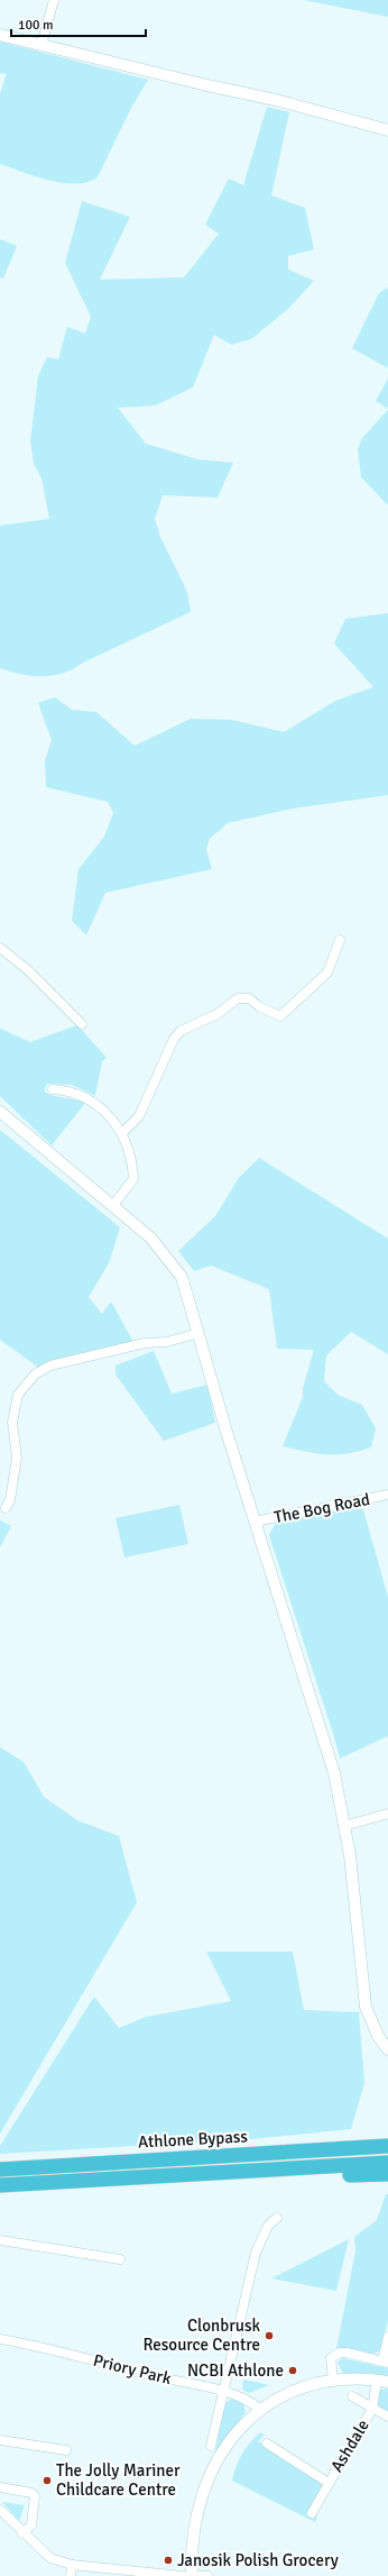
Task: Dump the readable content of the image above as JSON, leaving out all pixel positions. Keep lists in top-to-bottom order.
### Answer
{
  "streets": {
    "highway": ["Athlone Bypass"],
    "street": ["The Bog Road", "Priory Park", "Ashdale"]
  },
  "places": [
    "Clonbrusk Resource Centre",
    "NCBI Athlone",
    "The Jolly Mariner Childcare Centre",
    "Janosik Polish Grocery"
  ],
  "scale_bar": "100 m"
}
